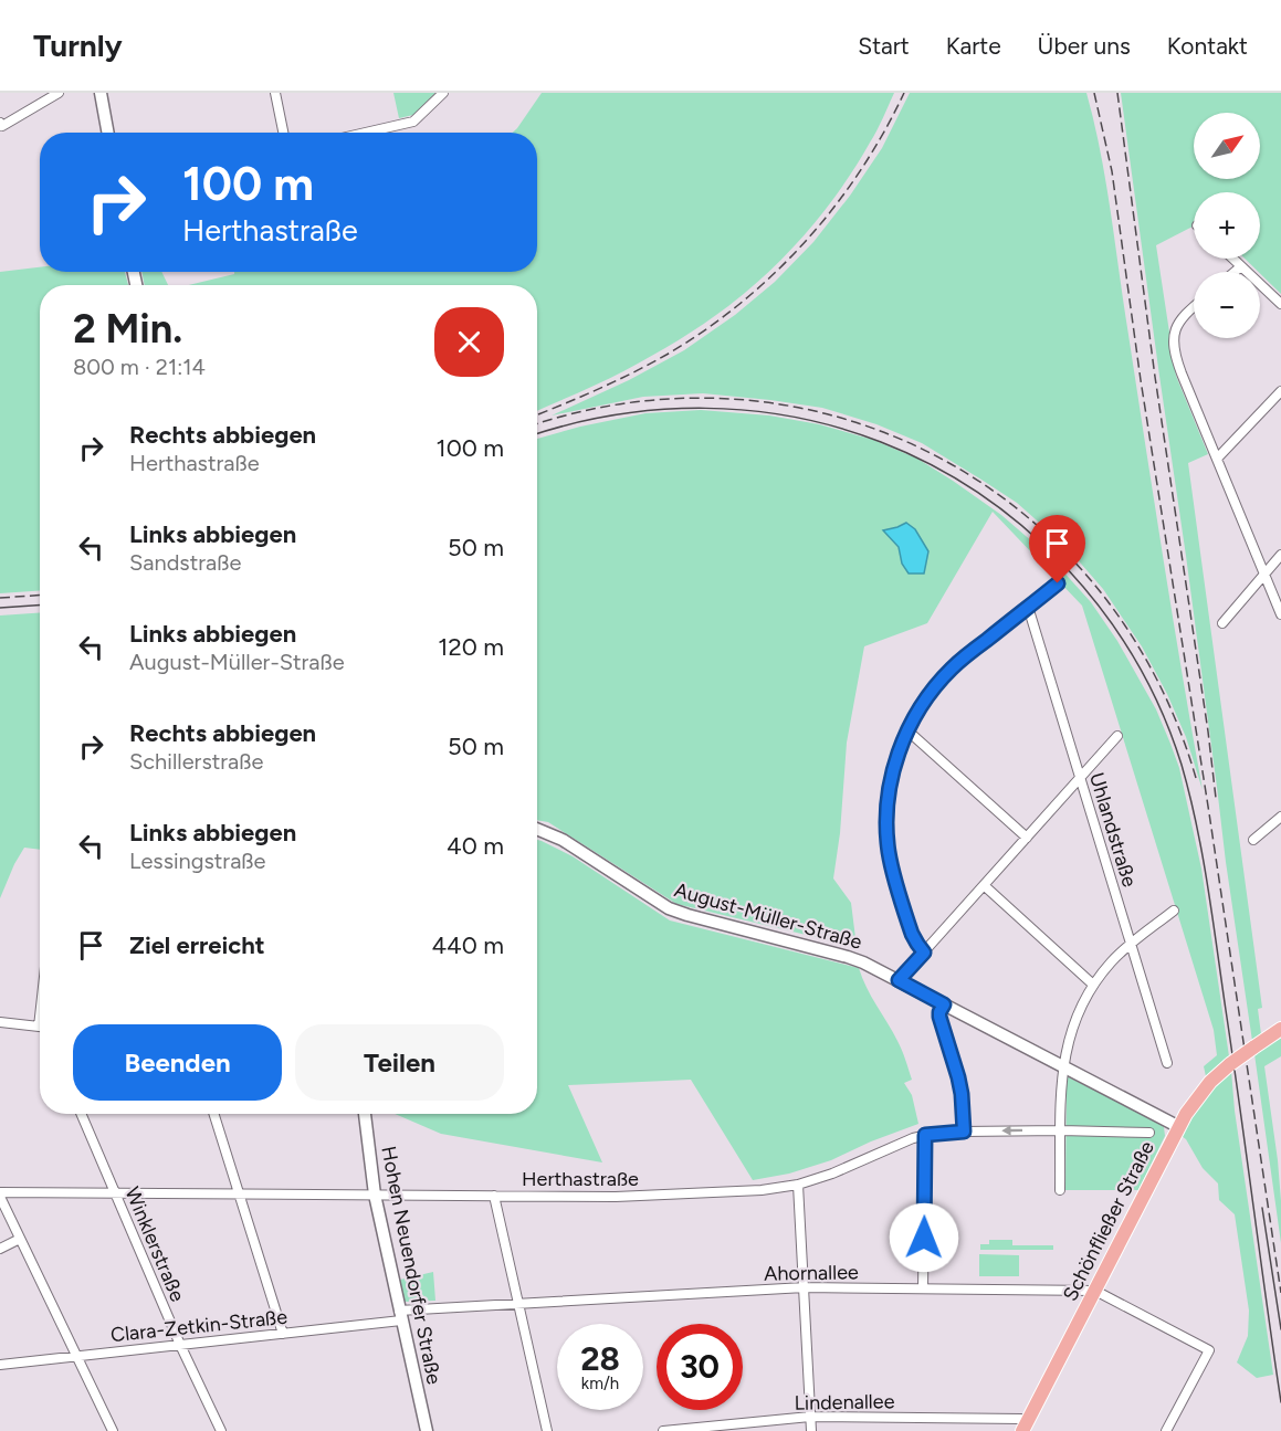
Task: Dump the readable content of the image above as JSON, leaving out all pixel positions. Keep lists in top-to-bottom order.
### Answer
{
  "streets": {
    "main road": ["August-Müller-Straße", "Schönfließer Straße", "Hohen Neuendorfer Straße"],
    "street": [
      "Uhlandstraße",
      "Herthastraße",
      "Winklerstraße",
      "Ahornallee",
      "Clara-Zetkin-Straße",
      "Lindenallee"
    ]
  },
  "crossings": [
    ["August-Müller-Straße", "Schönfließer Straße"],
    ["Herthastraße", "Winklerstraße"],
    ["Herthastraße", "Hohen Neuendorfer Straße"],
    ["Schönfließer Straße", "Ahornallee"],
    ["Schönfließer Straße", "Lindenallee"],
    ["Winklerstraße", "Clara-Zetkin-Straße"],
    ["Hohen Neuendorfer Straße", "Ahornallee"],
    ["Hohen Neuendorfer Straße", "Clara-Zetkin-Straße"],
    ["Ahornallee", "Clara-Zetkin-Straße"]
  ],
  "north": "top right",
  "page": {
    "header": "Turnly",
    "nav": [
      "Start",
      "Karte",
      "Über uns",
      "Kontakt"
    ],
    "map_buttons": ["+", "−"],
    "turn": ["100 m", "Herthastraße"],
    "heading": ["2 Min.", "800 m · 21:14"],
    "list": [
      {
        "name": "Rechts abbiegen",
        "note": "Herthastraße",
        "value": "100 m"
      },
      {
        "name": "Links abbiegen",
        "note": "Sandstraße",
        "value": "50 m"
      },
      {
        "name": "Links abbiegen",
        "note": "August-Müller-Straße",
        "value": "120 m"
      },
      {
        "name": "Rechts abbiegen",
        "note": "Schillerstraße",
        "value": "50 m"
      },
      {
        "name": "Links abbiegen",
        "note": "Lessingstraße",
        "value": "40 m"
      },
      {
        "name": "Ziel erreicht",
        "value": "440 m"
      }
    ],
    "buttons": ["Beenden", "Teilen"],
    "speed": "28 km/h",
    "limit": "30"
  }
}
